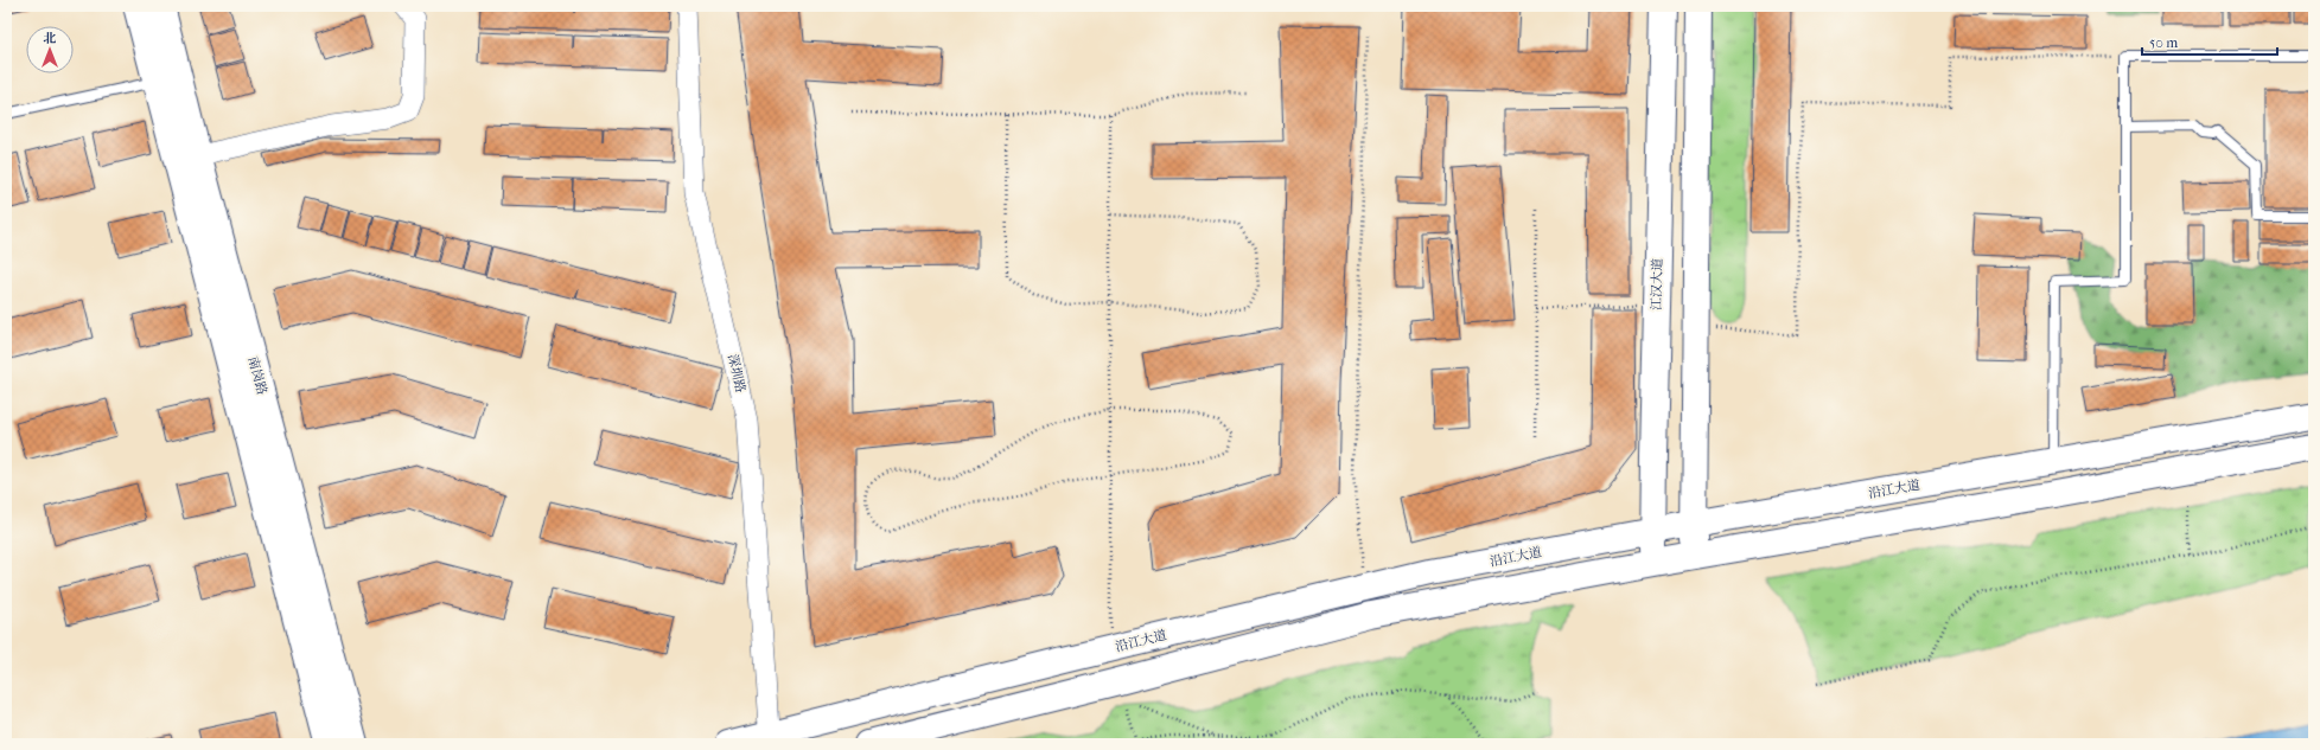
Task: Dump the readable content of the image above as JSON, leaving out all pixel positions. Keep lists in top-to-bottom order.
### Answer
{
  "streets": {
    "main road": ["江汉大道", "南岗路", "沿江大道"],
    "street": ["深圳路"]
  },
  "crossings": [
    ["江汉大道", "沿江大道"],
    ["深圳路", "沿江大道"]
  ],
  "scale_bar": "50 m",
  "north": "top"
}
